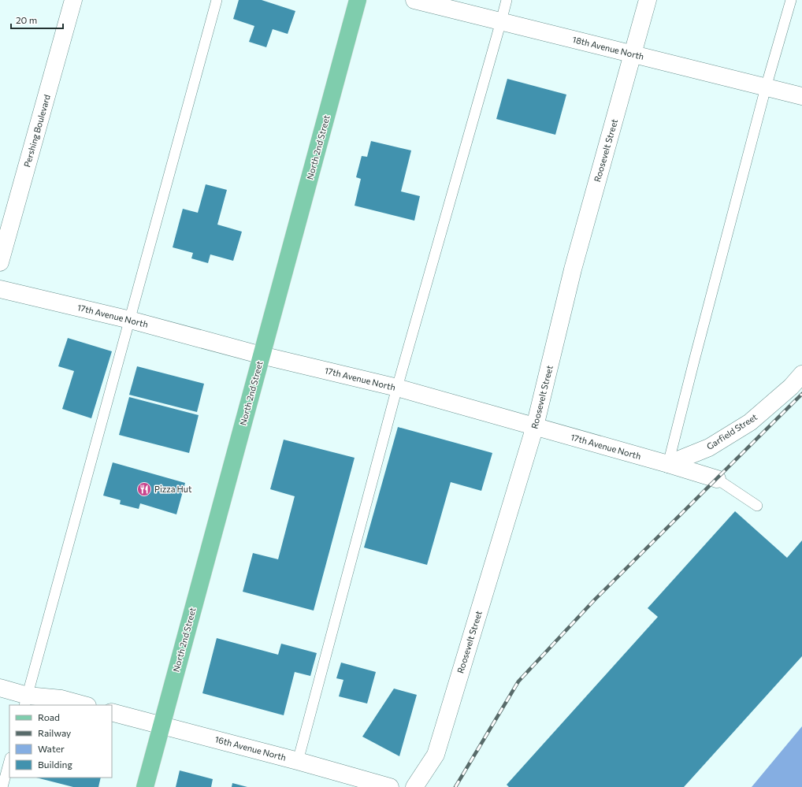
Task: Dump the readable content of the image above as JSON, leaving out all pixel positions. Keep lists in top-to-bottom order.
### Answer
{
  "streets": {
    "main road": ["North 2nd Street"],
    "street": [
      "18th Avenue North",
      "Pershing Boulevard",
      "Roosevelt Street",
      "17th Avenue North",
      "Garfield Street",
      "16th Avenue North"
    ]
  },
  "crossings": [
    ["18th Avenue North", "Roosevelt Street"],
    ["North 2nd Street", "17th Avenue North"],
    ["North 2nd Street", "16th Avenue North"],
    ["Roosevelt Street", "17th Avenue North"],
    ["17th Avenue North", "Garfield Street"]
  ],
  "places": {
    "restaurant": ["Pizza Hut"]
  },
  "legend": [
    "Road",
    "Railway",
    "Water",
    "Building"
  ],
  "scale_bar": "20 m"
}
